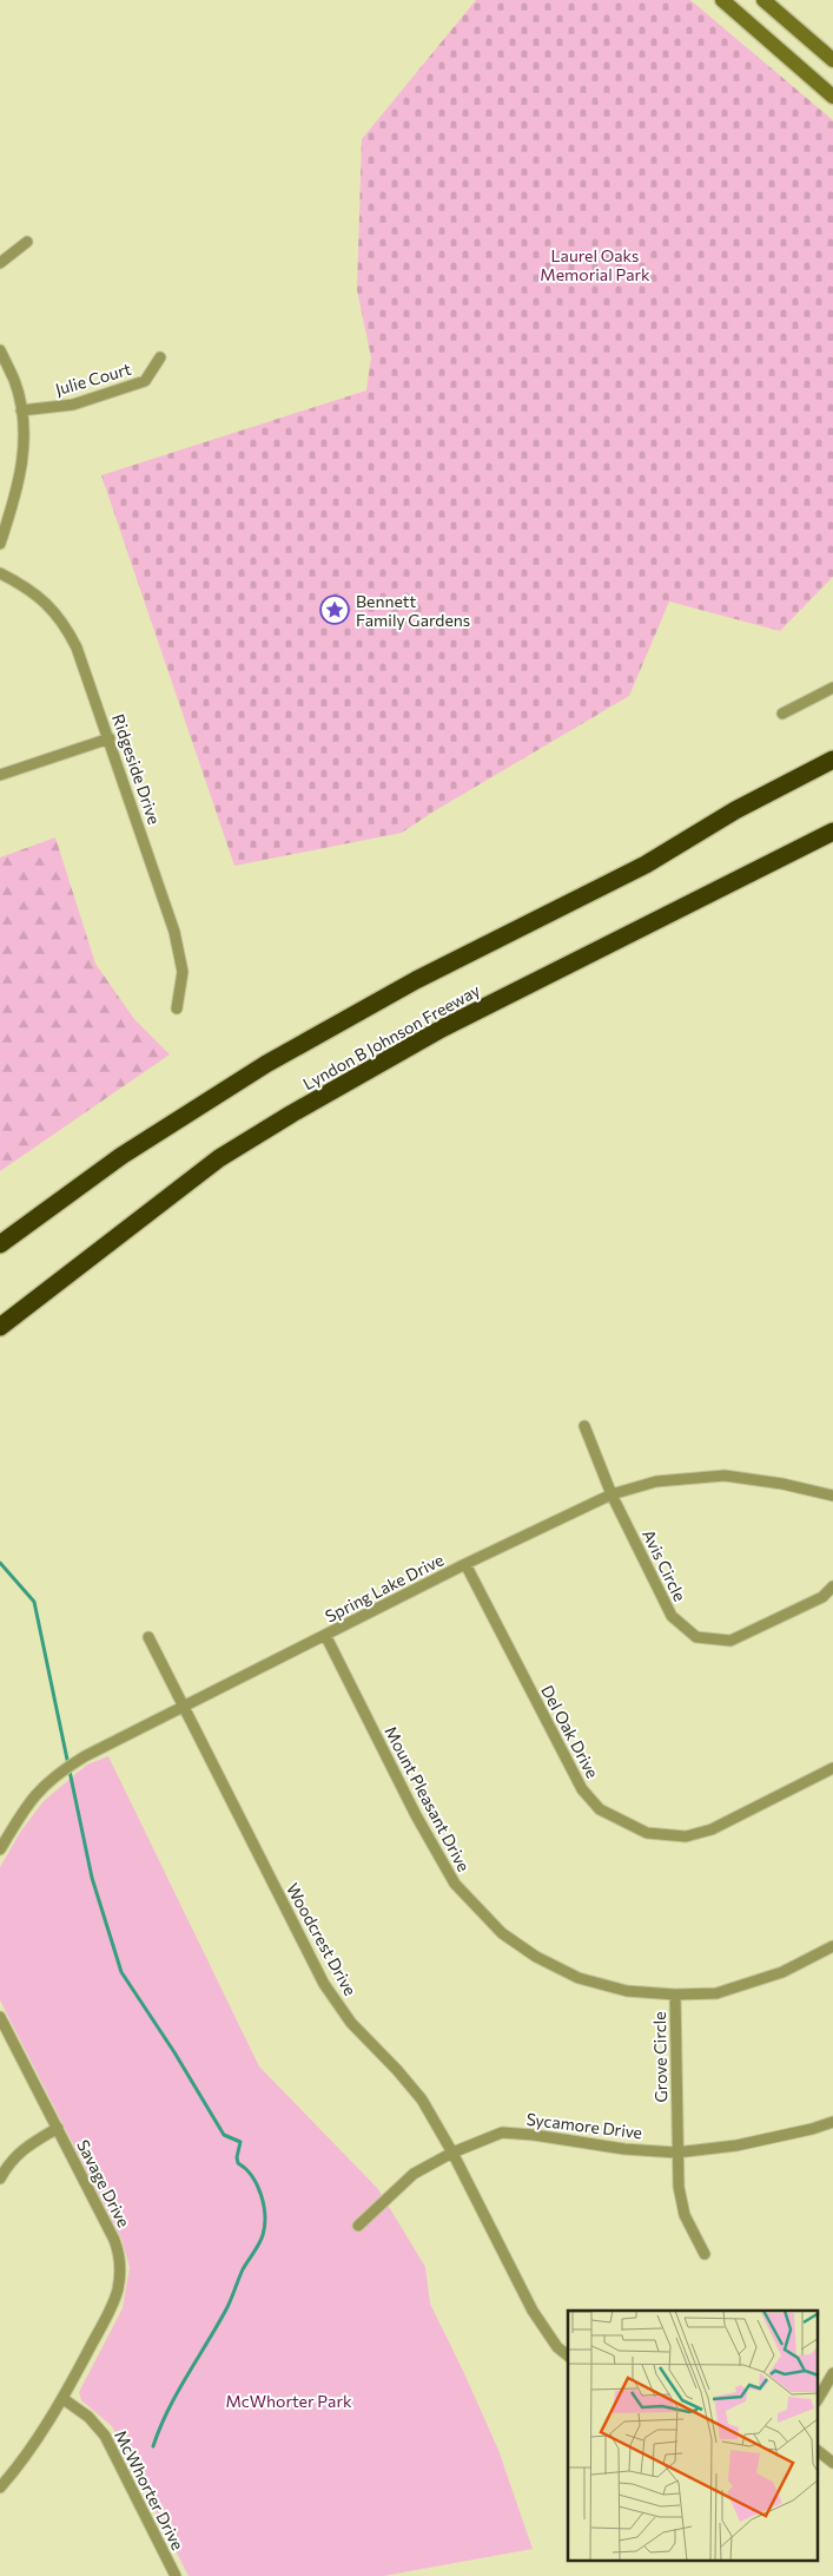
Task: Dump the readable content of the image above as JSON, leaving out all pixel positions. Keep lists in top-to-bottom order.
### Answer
{
  "streets": {
    "highway": ["Lyndon B Johnson Freeway"],
    "street": [
      "Julie Court",
      "Ridgeside Drive",
      "Avis Circle",
      "Spring Lake Drive",
      "Del Oak Drive",
      "Mount Pleasant Drive",
      "Woodcrest Drive",
      "Grove Circle",
      "Sycamore Drive",
      "Savage Drive",
      "McWhorter Drive"
    ]
  },
  "crossings": [
    ["Avis Circle", "Spring Lake Drive"],
    ["Spring Lake Drive", "Del Oak Drive"],
    ["Spring Lake Drive", "Mount Pleasant Drive"],
    ["Spring Lake Drive", "Woodcrest Drive"],
    ["Mount Pleasant Drive", "Grove Circle"],
    ["Woodcrest Drive", "Sycamore Drive"],
    ["Grove Circle", "Sycamore Drive"],
    ["Savage Drive", "McWhorter Drive"]
  ],
  "parks": ["Laurel Oaks Memorial Park", "McWhorter Park"],
  "places": {
    "place": ["Bennett Family Gardens"]
  }
}
